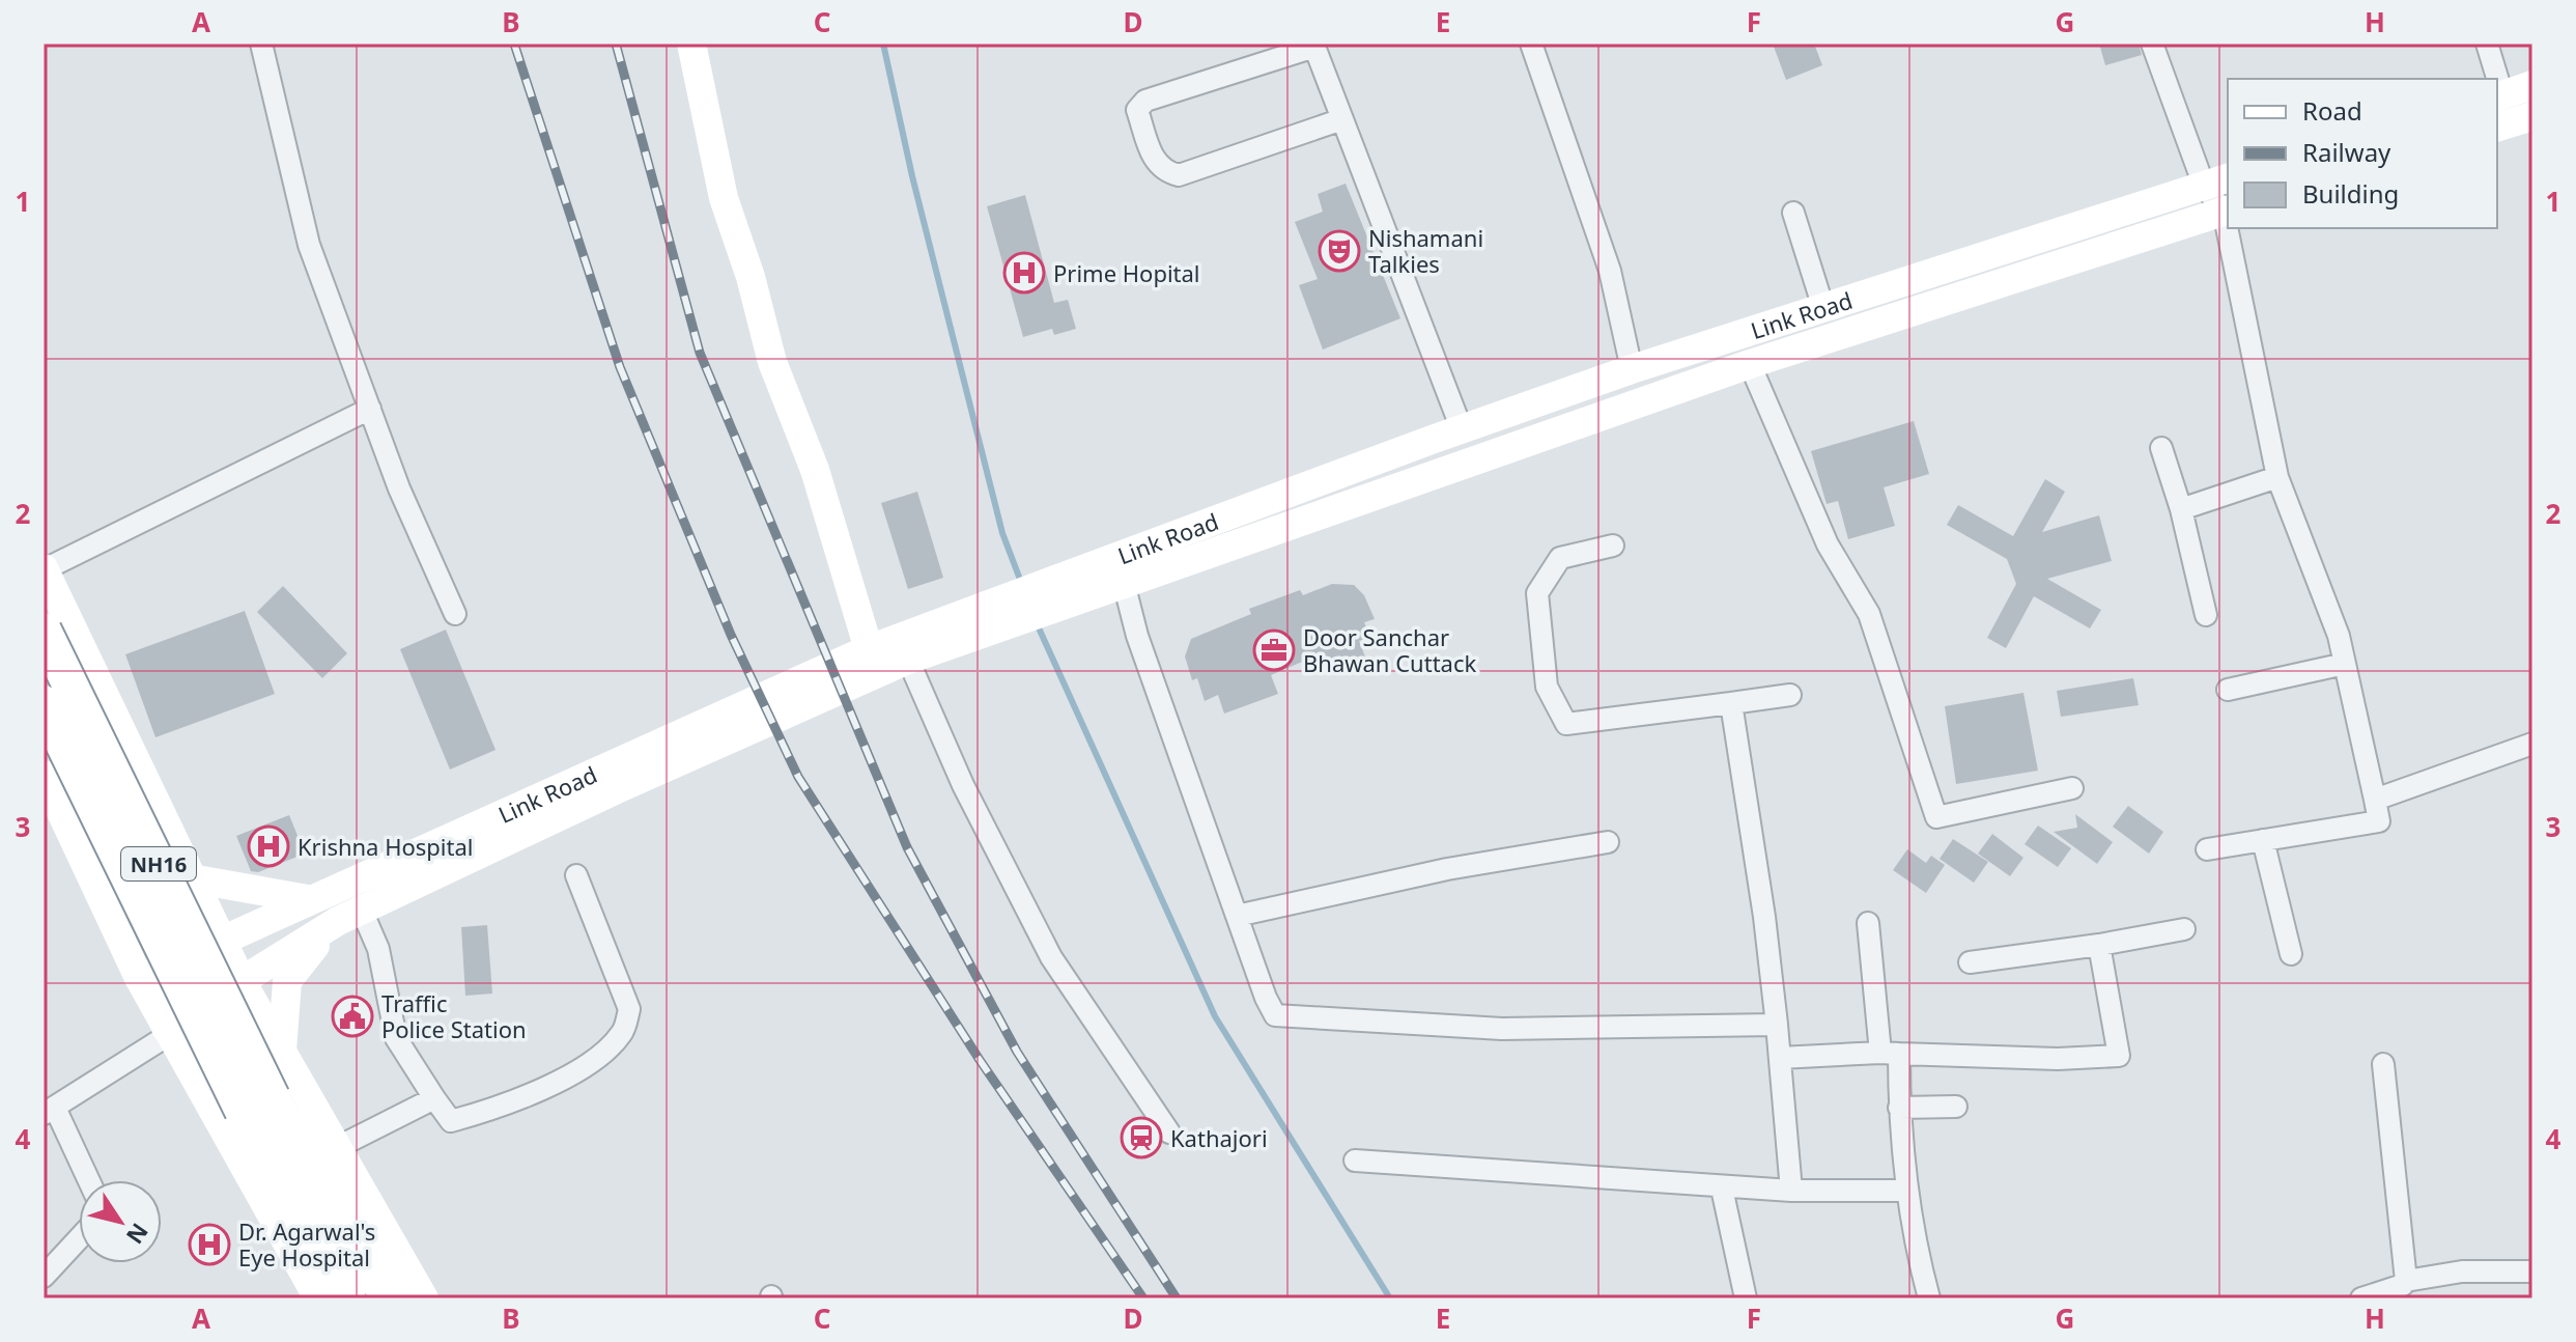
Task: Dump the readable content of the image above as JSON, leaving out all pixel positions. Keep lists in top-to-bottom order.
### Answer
{
  "streets": {
    "highway": ["NH16"],
    "main road": ["Link Road"]
  },
  "places": {
    "theatre": ["Nishamani Talkies"],
    "hospital": ["Prime Hopital", "Krishna Hospital", "Dr. Agarwal's Eye Hospital"],
    "office": ["Door Sanchar Bhawan Cuttack"],
    "public building": ["Traffic Police Station"],
    "station": ["Kathajori"]
  },
  "legend": ["Road", "Railway", "Building"],
  "north": "bottom right",
  "grid": {
    "columns": [
      "A",
      "B",
      "C",
      "D",
      "E",
      "F",
      "G",
      "H"
    ],
    "rows": [
      "1",
      "2",
      "3",
      "4"
    ]
  }
}
